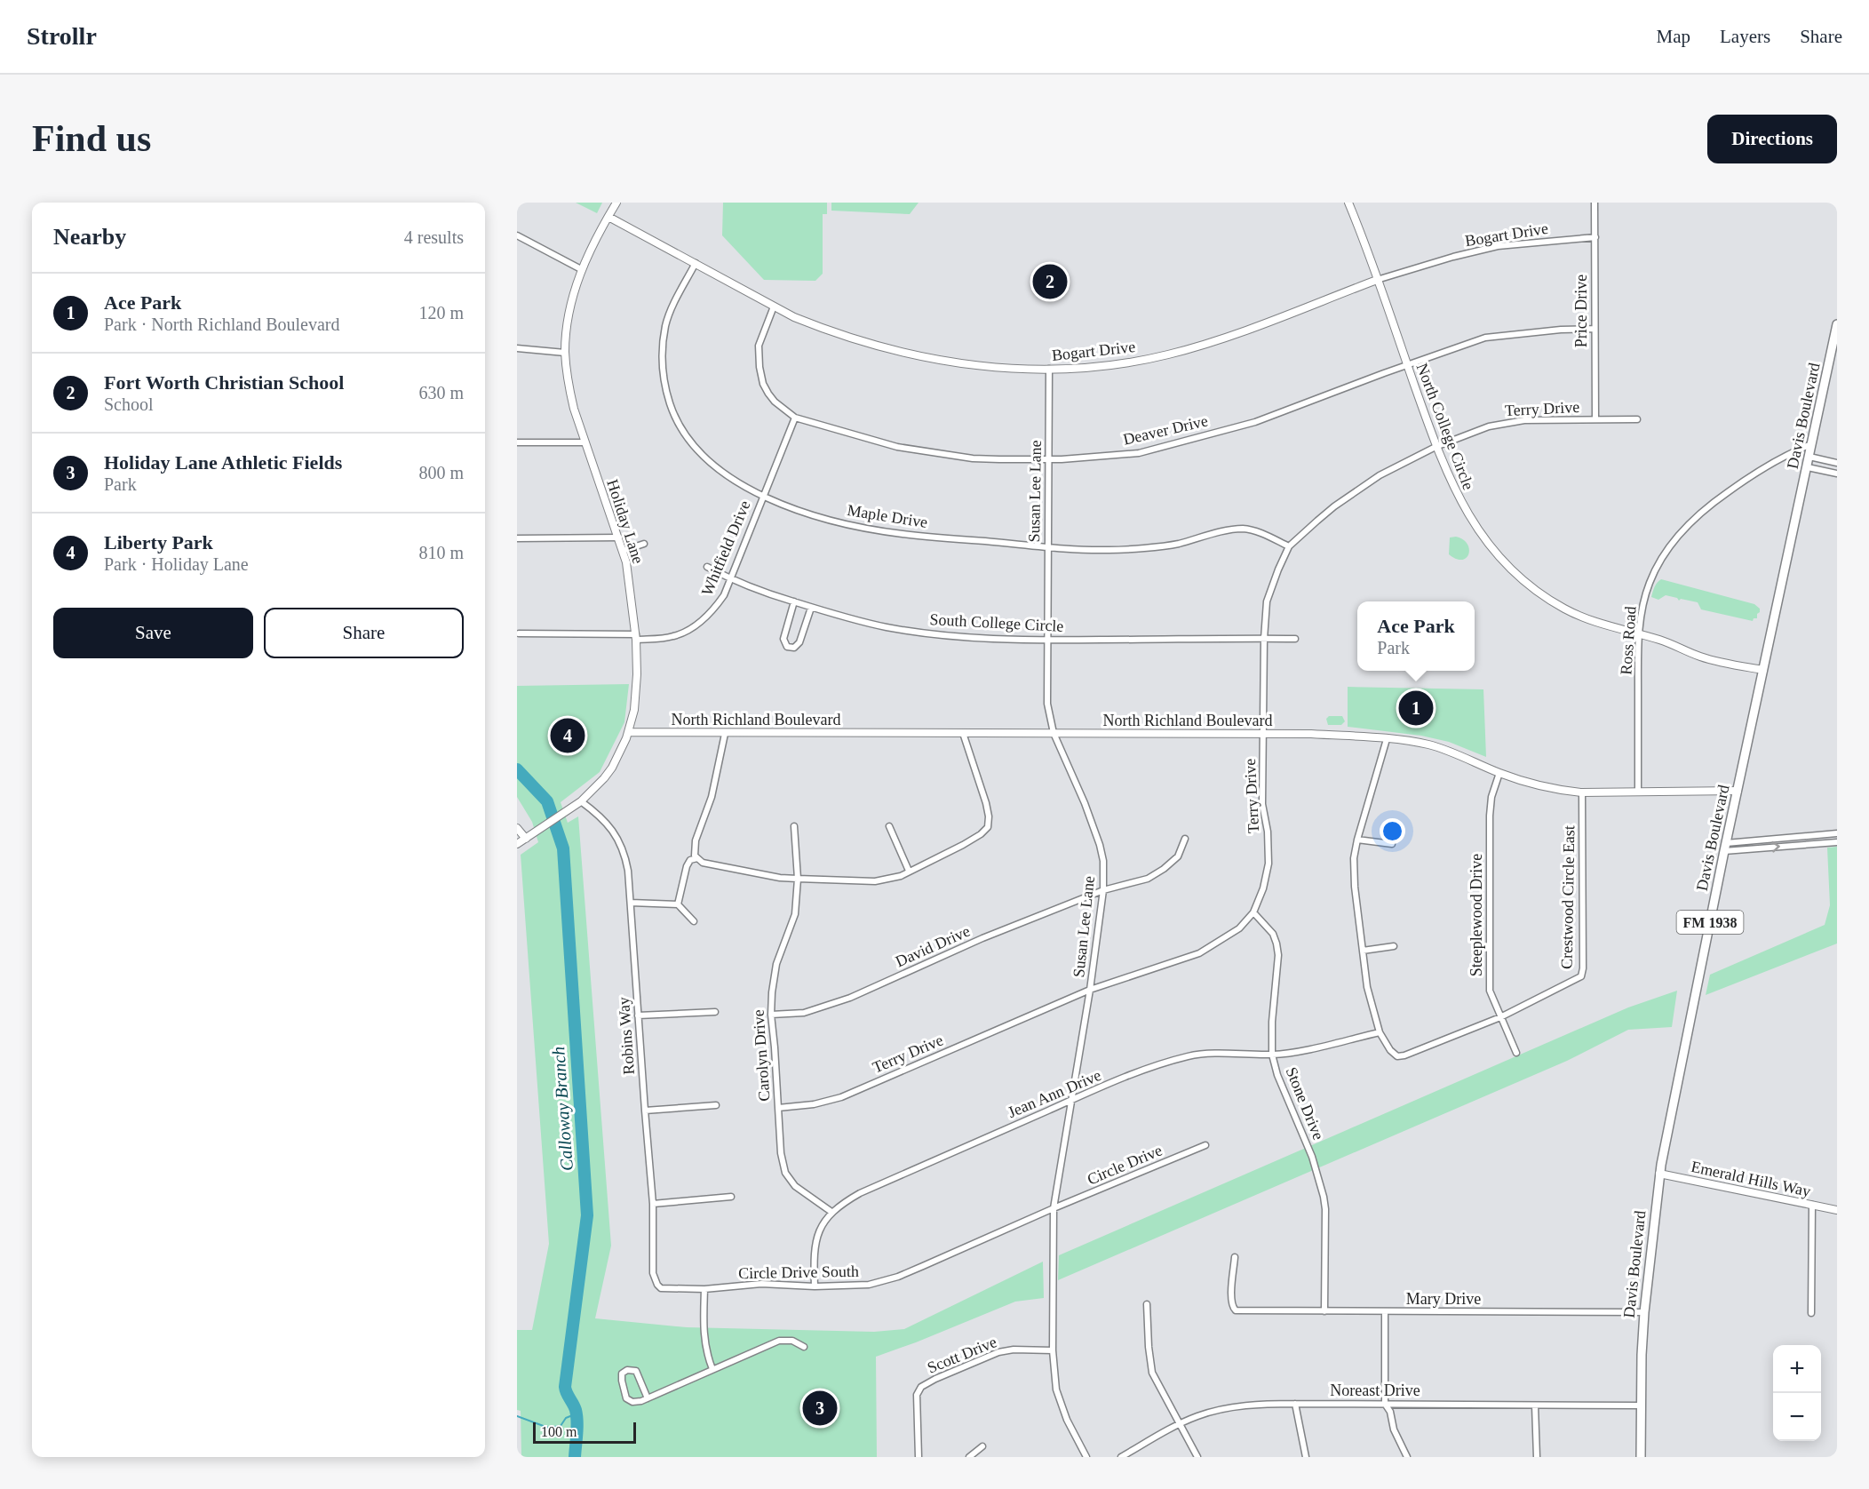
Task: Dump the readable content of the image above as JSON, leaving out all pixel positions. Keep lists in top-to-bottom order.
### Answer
{
  "streets": {
    "main road": ["Davis Boulevard", "FM 1938"],
    "street": [
      "Bogart Drive",
      "Price Drive",
      "Terry Drive",
      "North College Circle",
      "Deaver Drive",
      "Susan Lee Lane",
      "Maple Drive",
      "Holiday Lane",
      "Whitfield Drive",
      "South College Circle",
      "Ross Road",
      "North Richland Boulevard",
      "Crestwood Circle East",
      "Steeplewood Drive",
      "David Drive",
      "Robins Way",
      "Carolyn Drive",
      "Jean Ann Drive",
      "Stone Drive",
      "Circle Drive",
      "Emerald Hills Way",
      "Circle Drive South",
      "Mary Drive",
      "Scott Drive",
      "Noreast Drive"
    ]
  },
  "crossings": [
    ["Bogart Drive", "Price Drive"],
    ["Bogart Drive", "North College Circle"],
    ["Bogart Drive", "Deaver Drive"],
    ["Bogart Drive", "Susan Lee Lane"],
    ["Bogart Drive", "Maple Drive"],
    ["Bogart Drive", "Holiday Lane"],
    ["Price Drive", "Terry Drive"],
    ["Price Drive", "Deaver Drive"],
    ["Terry Drive", "North College Circle"],
    ["Terry Drive", "Susan Lee Lane"],
    ["Terry Drive", "Maple Drive"],
    ["Terry Drive", "South College Circle"],
    ["Terry Drive", "North Richland Boulevard"],
    ["Terry Drive", "Carolyn Drive"],
    ["Terry Drive", "Stone Drive"],
    ["Davis Boulevard", "North College Circle"],
    ["Davis Boulevard", "Ross Road"],
    ["Davis Boulevard", "North Richland Boulevard"],
    ["Davis Boulevard", "Emerald Hills Way"],
    ["Davis Boulevard", "Mary Drive"],
    ["Davis Boulevard", "Noreast Drive"],
    ["North College Circle", "Deaver Drive"],
    ["North College Circle", "Ross Road"],
    ["Deaver Drive", "Susan Lee Lane"],
    ["Deaver Drive", "Whitfield Drive"],
    ["Susan Lee Lane", "Maple Drive"],
    ["Susan Lee Lane", "South College Circle"],
    ["Susan Lee Lane", "North Richland Boulevard"],
    ["Susan Lee Lane", "David Drive"],
    ["Susan Lee Lane", "Jean Ann Drive"],
    ["Susan Lee Lane", "Circle Drive"],
    ["Susan Lee Lane", "Circle Drive South"],
    ["Susan Lee Lane", "Scott Drive"],
    ["Maple Drive", "Whitfield Drive"],
    ["Holiday Lane", "Whitfield Drive"],
    ["Holiday Lane", "North Richland Boulevard"],
    ["Holiday Lane", "Robins Way"],
    ["Whitfield Drive", "South College Circle"],
    ["Ross Road", "North Richland Boulevard"],
    ["North Richland Boulevard", "Crestwood Circle East"],
    ["North Richland Boulevard", "Steeplewood Drive"],
    ["Crestwood Circle East", "Steeplewood Drive"],
    ["David Drive", "Carolyn Drive"],
    ["Robins Way", "Circle Drive South"],
    ["Carolyn Drive", "Jean Ann Drive"],
    ["Jean Ann Drive", "Stone Drive"],
    ["Jean Ann Drive", "Circle Drive South"],
    ["Stone Drive", "Mary Drive"],
    ["Circle Drive", "Circle Drive South"]
  ],
  "water": ["Calloway Branch"],
  "scale_bar": "100 m",
  "page": {
    "header": "Strollr",
    "nav": ["Map", "Layers", "Share"],
    "buttons": [
      "Directions",
      ["Save", "Share"]
    ],
    "title": "Find us",
    "heading": ["Nearby", "4 results"],
    "pins": [
      "2",
      "1",
      "4",
      "3"
    ],
    "list": [
      {
        "mark": "1",
        "name": "Ace Park",
        "note": "Park · North Richland Boulevard",
        "value": "120 m"
      },
      {
        "mark": "2",
        "name": "Fort Worth Christian School",
        "note": "School",
        "value": "630 m"
      },
      {
        "mark": "3",
        "name": "Holiday Lane Athletic Fields",
        "note": "Park",
        "value": "800 m"
      },
      {
        "mark": "4",
        "name": "Liberty Park",
        "note": "Park · Holiday Lane",
        "value": "810 m"
      }
    ],
    "popup": ["Ace Park", "Park"],
    "map_buttons": ["+", "−"],
    "scale": "100 m"
  }
}
